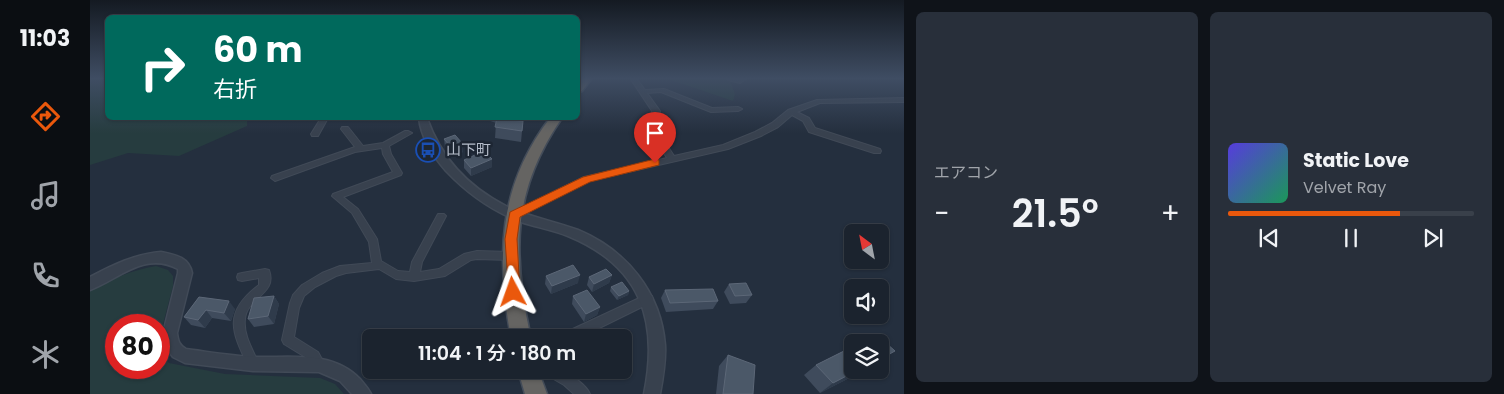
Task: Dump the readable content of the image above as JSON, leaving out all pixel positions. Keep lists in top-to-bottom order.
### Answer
{
  "places": {
    "bus stop": ["山下町"]
  },
  "north": "top left",
  "page": {
    "tabs": "11:03",
    "tile": "エアコン",
    "turn": ["60 m", "右折"],
    "song": ["Static Love", "Velvet Ray"],
    "heat": ["−", "21.5°", "+"],
    "limit": "80",
    "trip": "11:04 · 1 分 · 180 m"
  }
}
